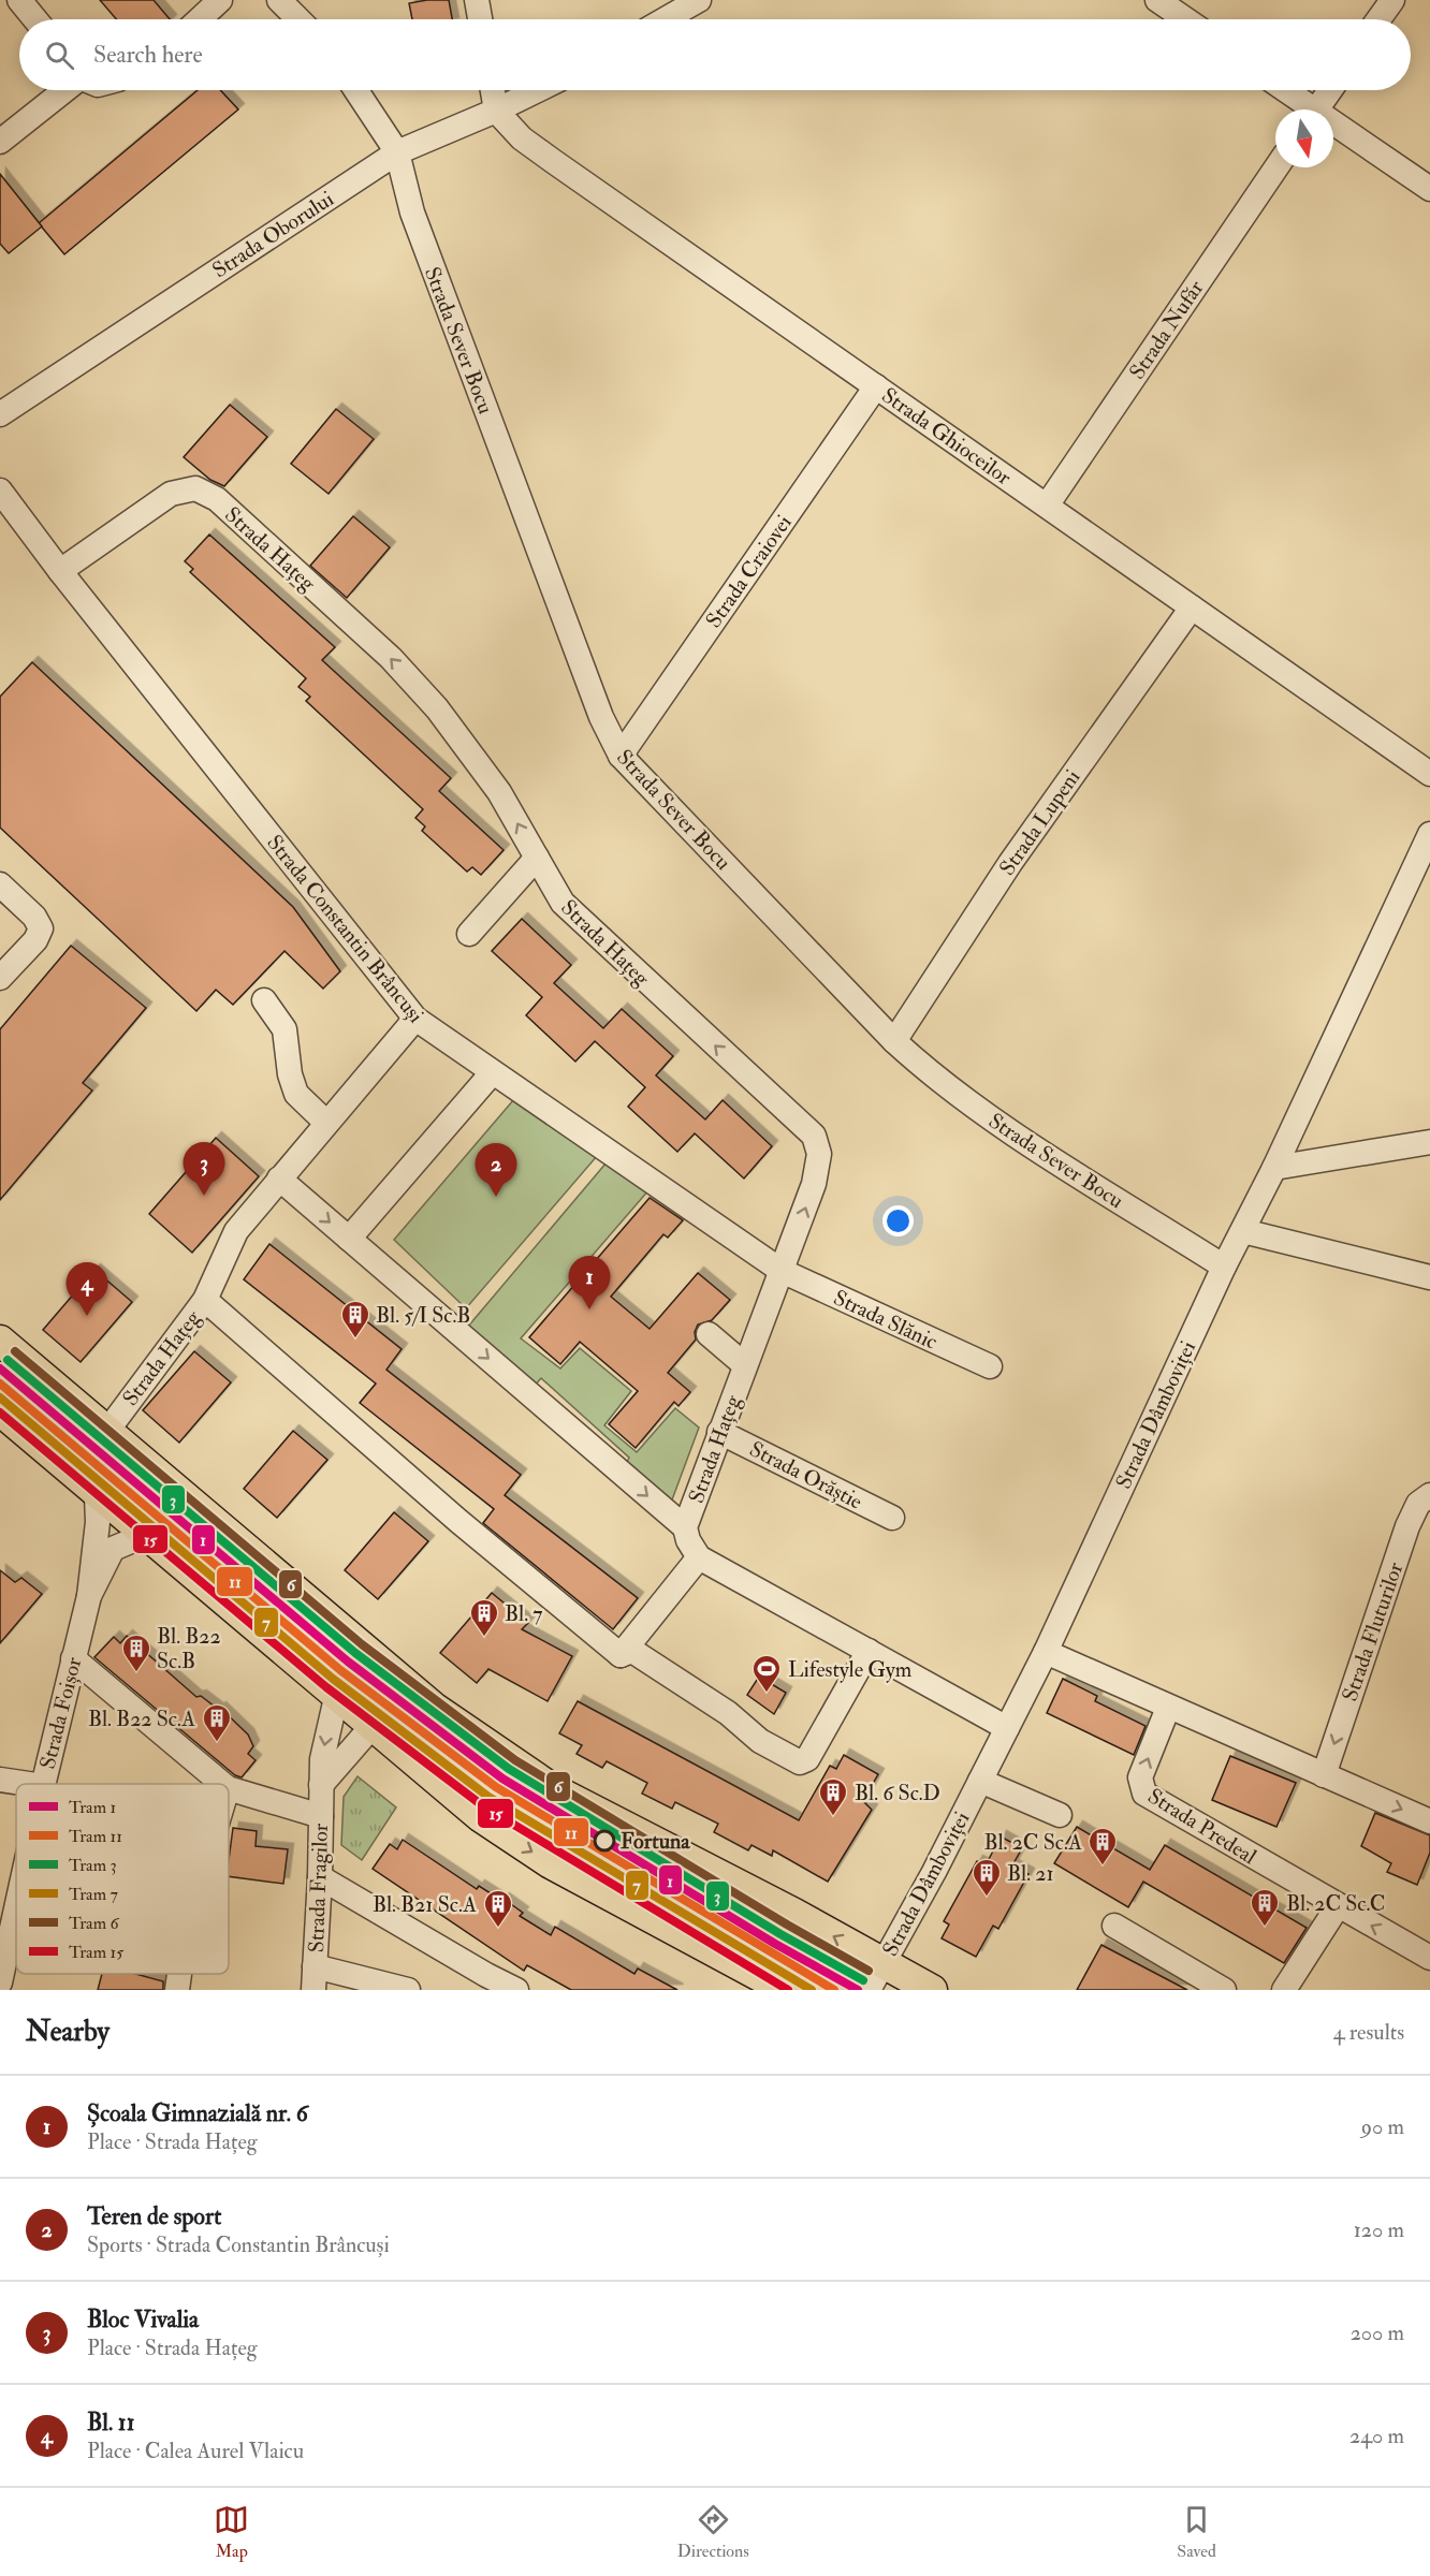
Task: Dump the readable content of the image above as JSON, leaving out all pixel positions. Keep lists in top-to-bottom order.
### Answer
{
  "streets": {
    "street": [
      "Strada Oborului",
      "Strada Nufăr",
      "Strada Sever Bocu",
      "Strada Ghioceilor",
      "Strada Hațeg",
      "Strada Craiovei",
      "Strada Lupeni",
      "Strada Constantin Brâncuși",
      "Strada Slănic",
      "Strada Dâmboviței",
      "Strada Orăștie",
      "Strada Fluturilor",
      "Strada Foișor",
      "Strada Predeal",
      "Strada Fragilor"
    ]
  },
  "crossings": [
    ["Strada Oborului", "Strada Sever Bocu"],
    ["Strada Oborului", "Strada Ghioceilor"],
    ["Strada Nufăr", "Strada Ghioceilor"],
    ["Strada Sever Bocu", "Strada Craiovei"],
    ["Strada Sever Bocu", "Strada Lupeni"],
    ["Strada Sever Bocu", "Strada Dâmboviței"],
    ["Strada Ghioceilor", "Strada Craiovei"],
    ["Strada Ghioceilor", "Strada Lupeni"],
    ["Strada Hațeg", "Strada Constantin Brâncuși"],
    ["Strada Hațeg", "Strada Slănic"],
    ["Strada Hațeg", "Strada Orăștie"],
    ["Strada Hațeg", "Strada Foișor"],
    ["Strada Constantin Brâncuși", "Strada Slănic"]
  ],
  "one_way": ["Strada Fluturilor"],
  "places": {
    "building": [
      "Bl. 5/I Sc.B",
      "Bl. 7",
      "Bl. B22 Sc.B",
      "Bl. B22 Sc.A",
      "Bl. 6 Sc.D",
      "Bl. 2C Sc.A",
      "Bl. 21",
      "Bl. 2C Sc.C",
      "Bl. B21 Sc.A"
    ],
    "sports": ["Lifestyle Gym"],
    "other": ["Fortuna"]
  },
  "lines": [
    "tram line 6",
    "tram line 3",
    "tram line 1",
    "tram line 11",
    "tram line 7",
    "tram line 15"
  ],
  "legend": [
    "Tram 1",
    "Tram 11",
    "Tram 3",
    "Tram 7",
    "Tram 6",
    "Tram 15"
  ],
  "north": "bottom",
  "page": {
    "search": "Search here",
    "pins": [
      "3",
      "2",
      "1",
      "4"
    ],
    "heading": ["Nearby", "4 results"],
    "list": [
      {
        "mark": "1",
        "name": "Școala Gimnazială nr. 6",
        "note": "Place · Strada Hațeg",
        "value": "90 m"
      },
      {
        "mark": "2",
        "name": "Teren de sport",
        "note": "Sports · Strada Constantin Brâncuși",
        "value": "120 m"
      },
      {
        "mark": "3",
        "name": "Bloc Vivalia",
        "note": "Place · Strada Hațeg",
        "value": "200 m"
      },
      {
        "mark": "4",
        "name": "Bl. 11",
        "note": "Place · Calea Aurel Vlaicu",
        "value": "240 m"
      }
    ],
    "nav": ["Map", "Directions", "Saved"]
  }
}
